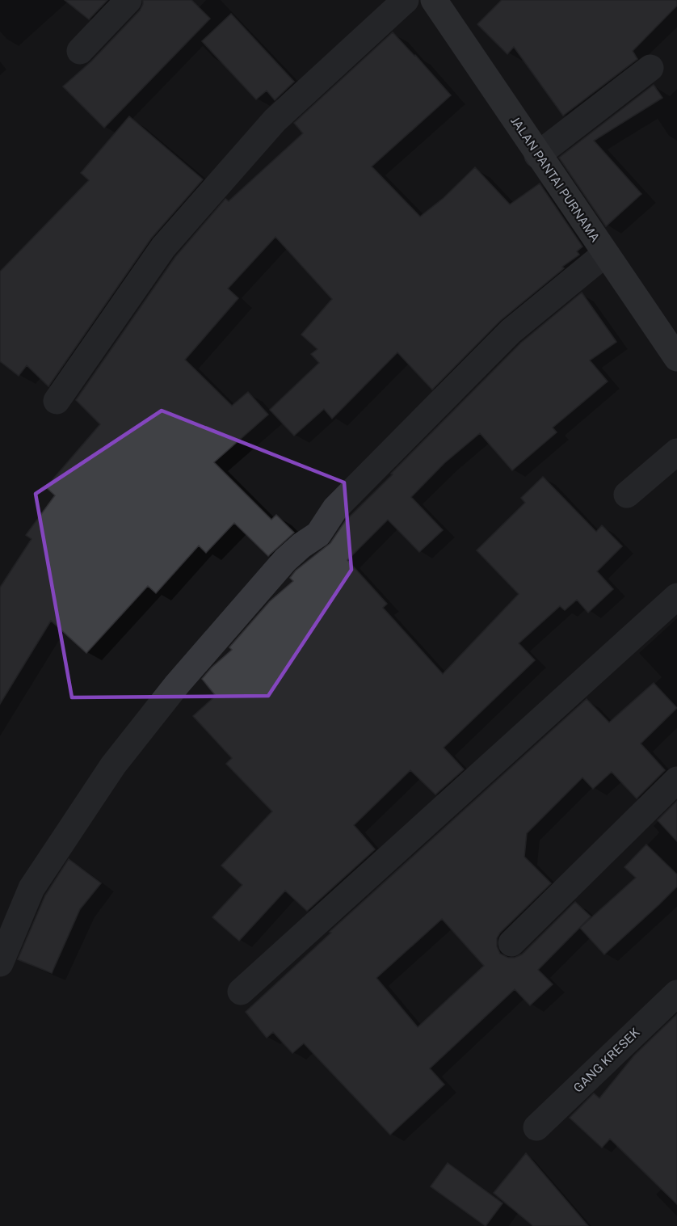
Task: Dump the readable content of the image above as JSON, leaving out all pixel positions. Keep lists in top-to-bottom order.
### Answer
{
  "streets": {
    "street": ["JALAN PANTAI PURNAMA", "GANG KRESEK"]
  }
}
